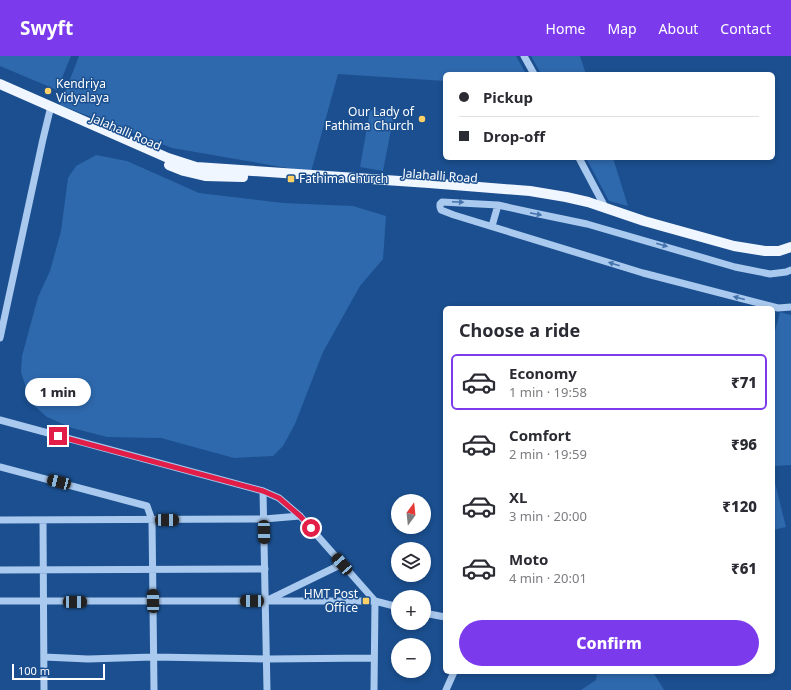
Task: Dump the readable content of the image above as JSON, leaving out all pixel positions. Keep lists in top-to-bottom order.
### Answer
{
  "streets": {
    "main road": ["Jalahalli Road"]
  },
  "places": {
    "other": ["Kendriya Vidyalaya", "Our Lady of Fathima Church"],
    "transit": ["Fathima Church", "HMT Post Office"]
  },
  "scale_bar": "100 m",
  "north": "top",
  "page": {
    "header": "Swyft",
    "nav": [
      "Home",
      "Map",
      "About",
      "Contact"
    ],
    "banner": ["Pickup", "Drop-off"],
    "heading": "Choose a ride",
    "list": [
      {
        "name": "Economy",
        "note": "1 min · 19:58",
        "value": "₹71"
      },
      {
        "name": "Comfort",
        "note": "2 min · 19:59",
        "value": "₹96"
      },
      {
        "name": "XL",
        "note": "3 min · 20:00",
        "value": "₹120"
      },
      {
        "name": "Moto",
        "note": "4 min · 20:01",
        "value": "₹61"
      }
    ],
    "bubble": "1 min",
    "map_buttons": ["+", "−"],
    "buttons": "Confirm",
    "scale": "100 m"
  }
}
